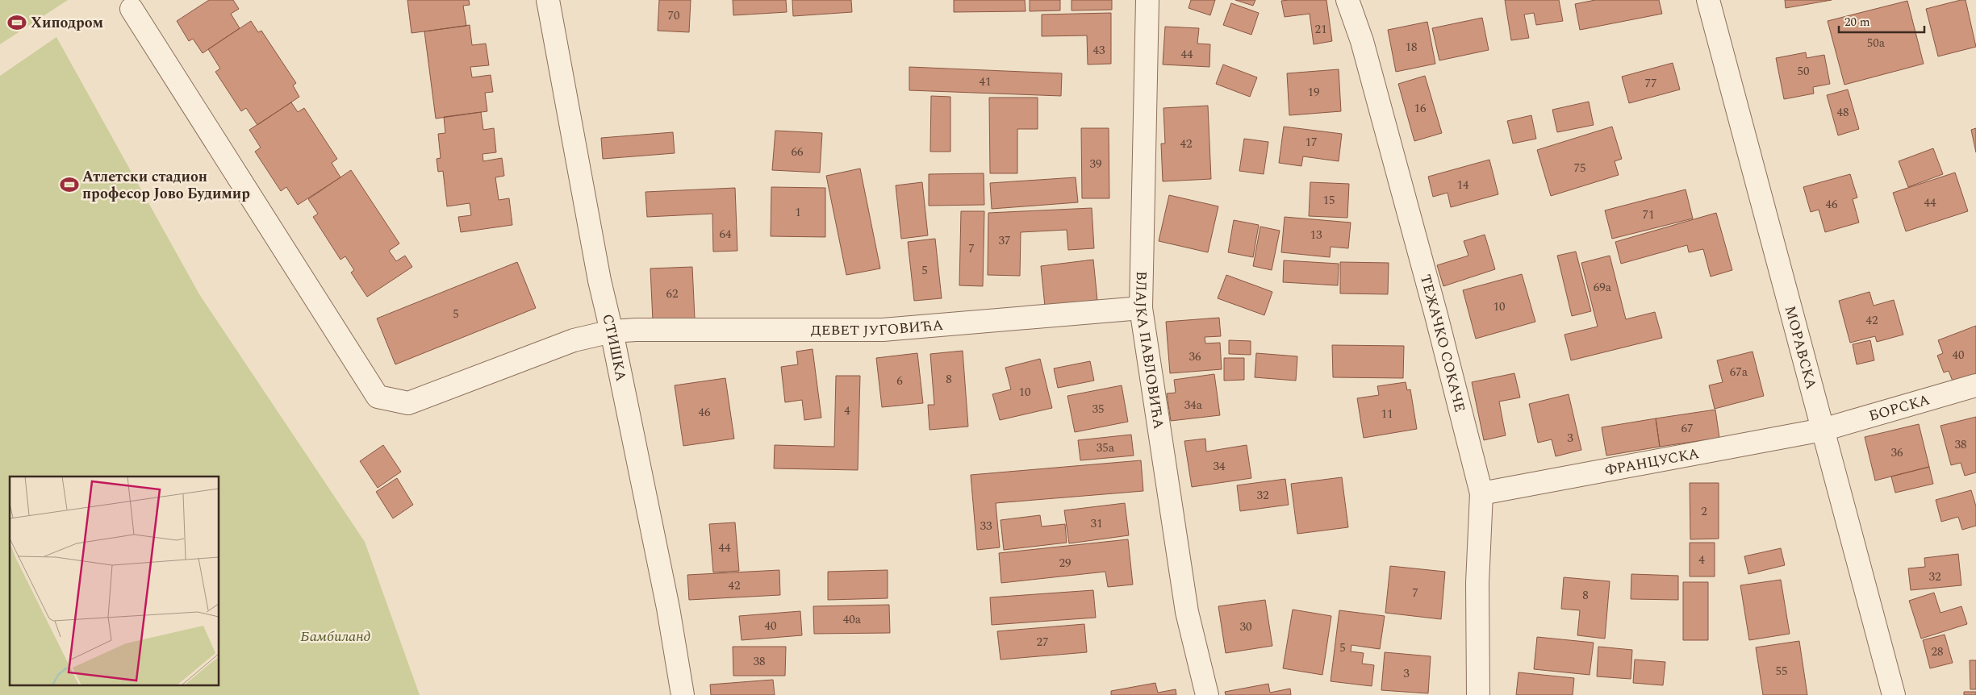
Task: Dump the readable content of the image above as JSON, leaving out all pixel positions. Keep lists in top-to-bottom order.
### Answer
{
  "streets": {
    "street": [
      "ДЕВЕТ ЈУГОВИЋА",
      "ТЕЖАЧКО СОКАЧЕ",
      "СТИШКА",
      "МОРАВСКА",
      "ВЛАЈКА ПАВЛОВИЋА",
      "БОРСКА",
      "ФРАНЦУСКА"
    ]
  },
  "crossings": [
    ["ДЕВЕТ ЈУГОВИЋА", "СТИШКА"],
    ["ДЕВЕТ ЈУГОВИЋА", "ВЛАЈКА ПАВЛОВИЋА"],
    ["ТЕЖАЧКО СОКАЧЕ", "ФРАНЦУСКА"],
    ["МОРАВСКА", "БОРСКА"],
    ["МОРАВСКА", "ФРАНЦУСКА"],
    ["БОРСКА", "ФРАНЦУСКА"]
  ],
  "parks": ["Бамбиланд"],
  "places": {
    "sports": ["Хиподром", "Атлетски стадион професор Јово Будимир"]
  },
  "house_numbers": [
    "70",
    "21",
    "50a",
    "18",
    "43",
    "44",
    "50",
    "41",
    "77",
    "19",
    "16",
    "48",
    "17",
    "42",
    "66",
    "39",
    "75",
    "14",
    "15",
    "44",
    "46",
    "1",
    "71",
    "64",
    "13",
    "37",
    "7",
    "5",
    "69a",
    "62",
    "10",
    "5",
    "42",
    "40",
    "36",
    "67a",
    "8",
    "6",
    "10",
    "34a",
    "35",
    "4",
    "46",
    "11",
    "67",
    "3",
    "38",
    "35a",
    "36",
    "34",
    "32",
    "2",
    "31",
    "33",
    "44",
    "4",
    "29",
    "32",
    "42",
    "7",
    "8",
    "40a",
    "40",
    "30",
    "27",
    "5",
    "28",
    "38",
    "55",
    "3"
  ],
  "scale_bar": "20 m"
}
